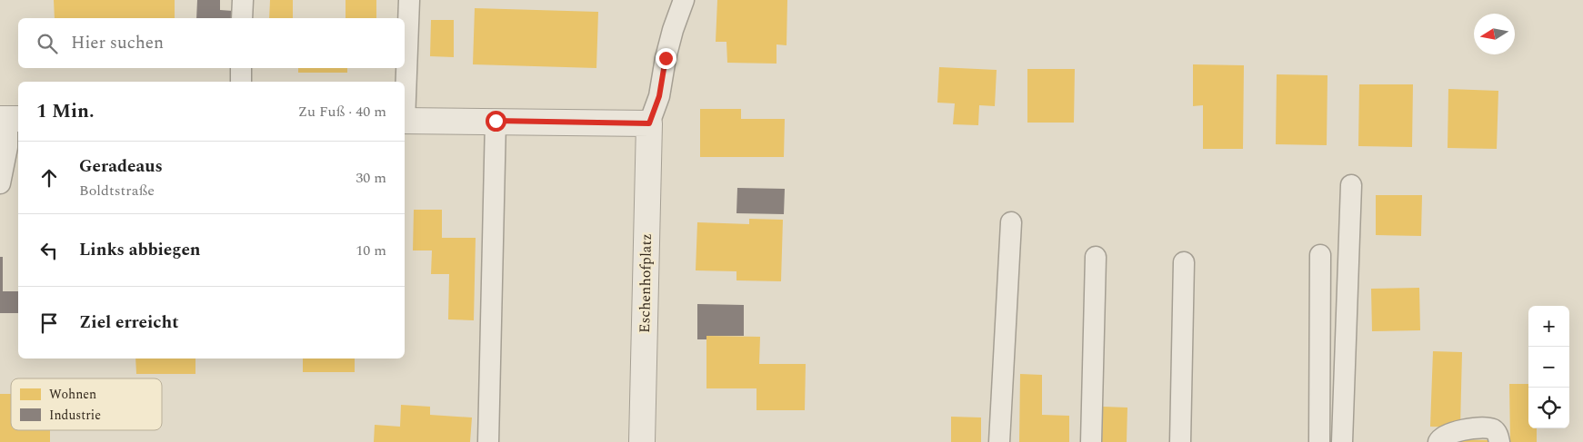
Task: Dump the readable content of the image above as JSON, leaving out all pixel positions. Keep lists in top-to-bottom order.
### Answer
{
  "streets": {
    "street": ["Eschenhofplatz"]
  },
  "legend": ["Wohnen", "Industrie"],
  "north": "left",
  "page": {
    "search": "Hier suchen",
    "heading": ["1 Min.", "Zu Fuß · 40 m"],
    "list": [
      ["Geradeaus", "Boldtstraße", "30 m"],
      ["Links abbiegen", "10 m"],
      "Ziel erreicht"
    ],
    "map_buttons": ["+", "−"]
  }
}
